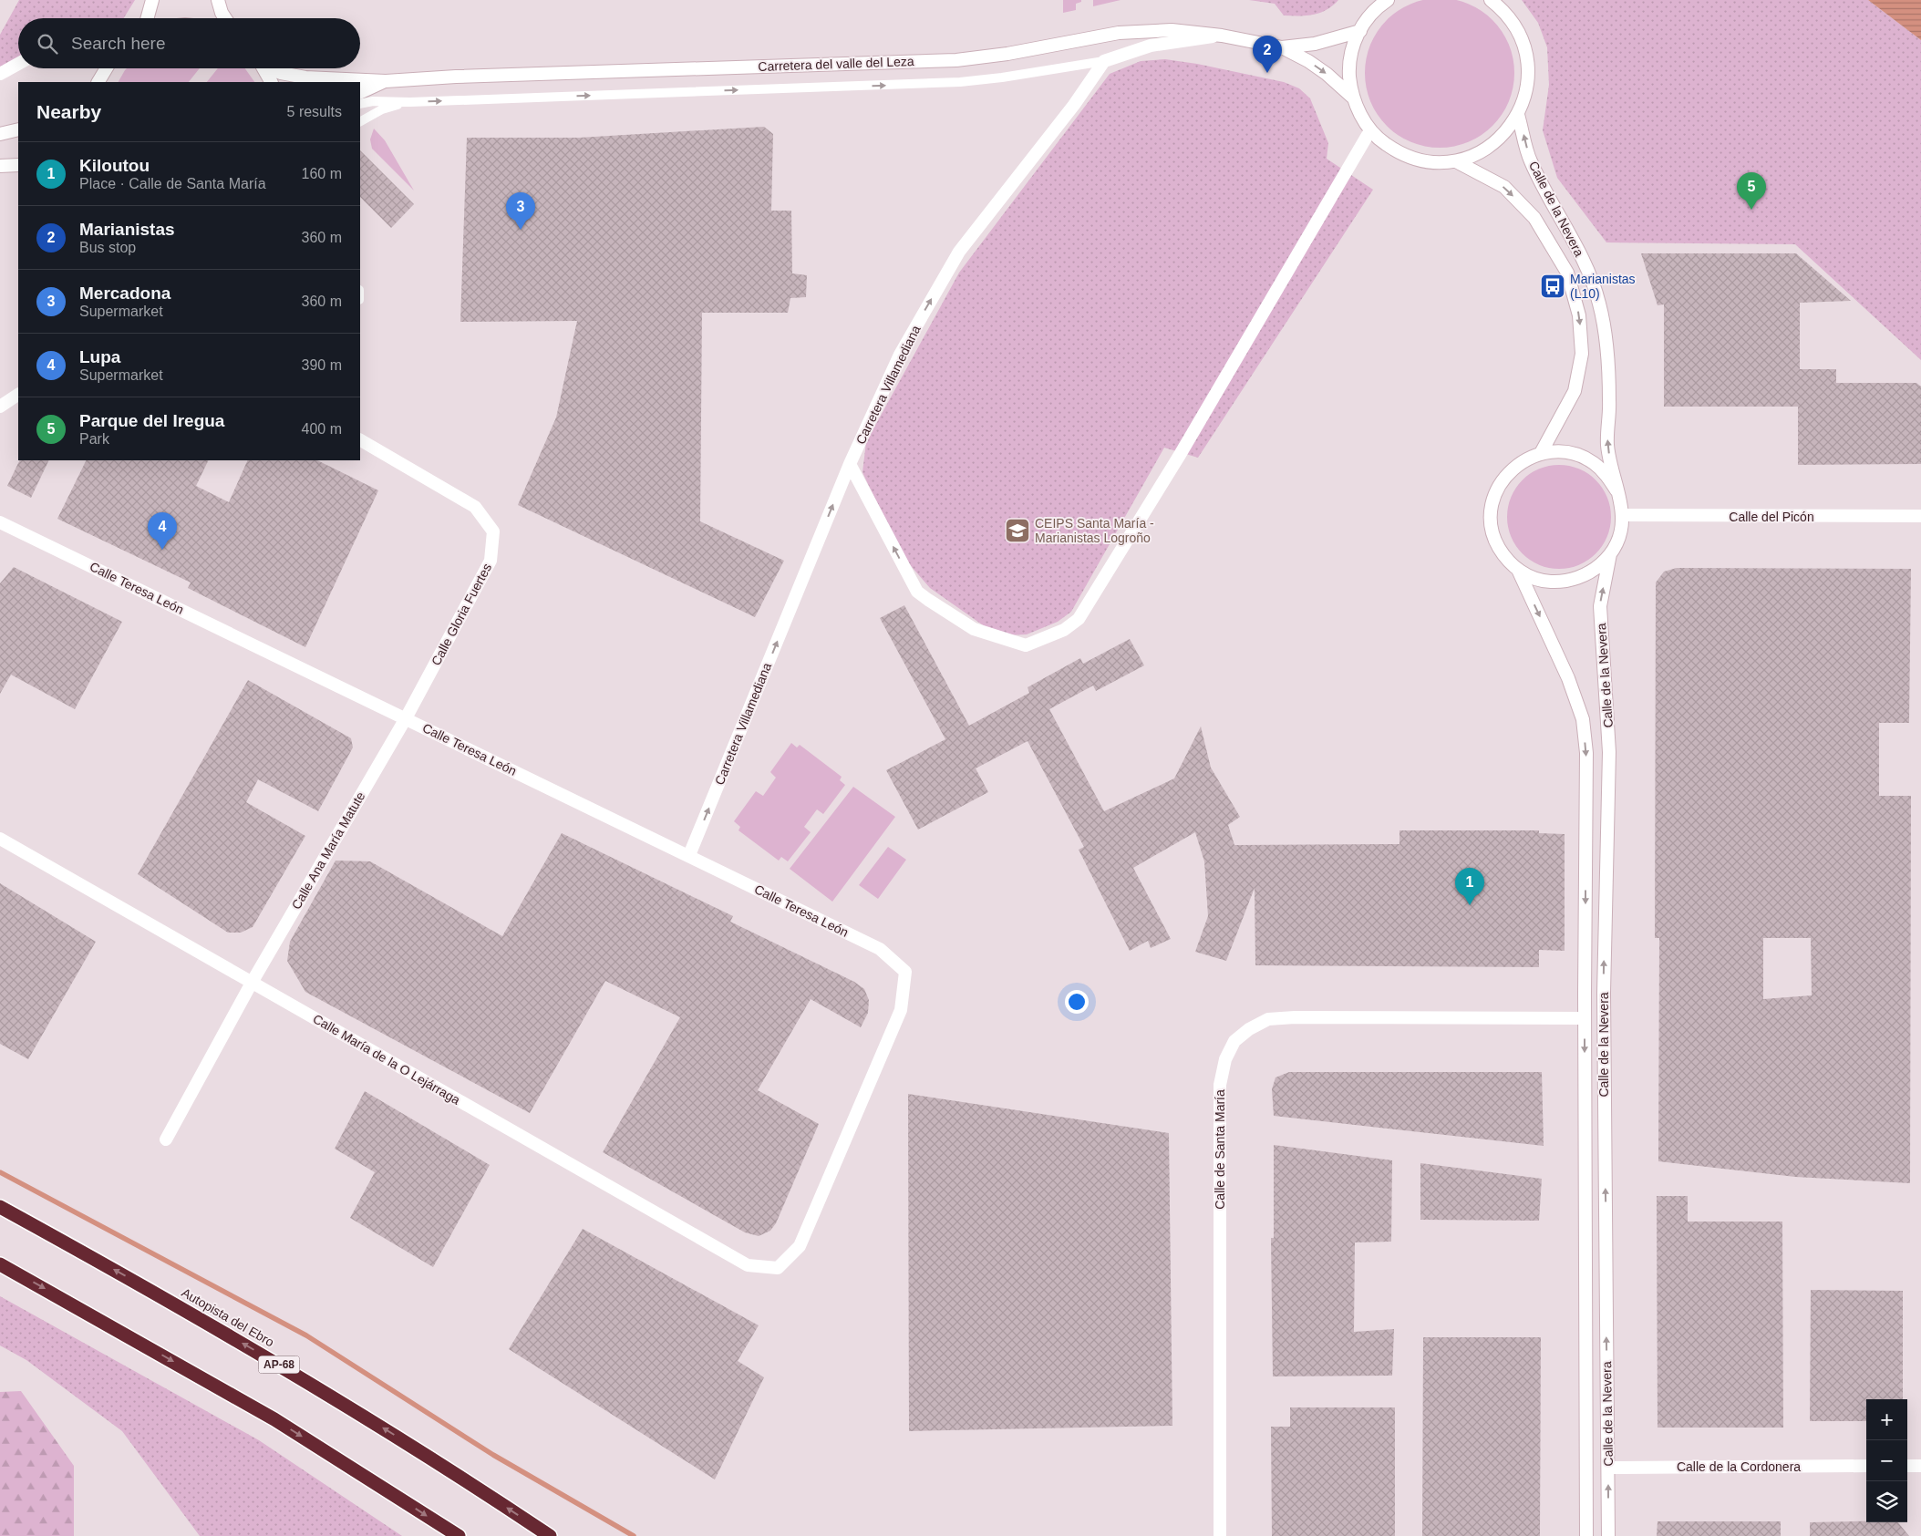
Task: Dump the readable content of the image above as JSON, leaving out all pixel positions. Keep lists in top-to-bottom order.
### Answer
{
  "streets": {
    "highway": ["Autopista del Ebro", "AP-68"],
    "street": [
      "Carretera del valle del Leza",
      "Calle de la Nevera",
      "Carretera Villamediana",
      "Calle del Picón",
      "Calle Teresa León",
      "Calle Gloria Fuertes",
      "Calle Ana María Matute",
      "Calle María de la O Lejárraga",
      "Calle de Santa María",
      "Calle de la Cordonera"
    ]
  },
  "crossings": [
    ["Calle de la Nevera", "Calle del Picón"],
    ["Calle de la Nevera", "Calle de Santa María"],
    ["Calle de la Nevera", "Calle de la Cordonera"],
    ["Carretera Villamediana", "Calle Teresa León"],
    ["Calle Teresa León", "Calle Gloria Fuertes"],
    ["Calle Teresa León", "Calle Ana María Matute"],
    ["Calle Teresa León", "Calle María de la O Lejárraga"],
    ["Calle Gloria Fuertes", "Calle Ana María Matute"],
    ["Calle Ana María Matute", "Calle María de la O Lejárraga"]
  ],
  "one_way": ["Carretera Villamediana"],
  "places": {
    "bus stop": ["Marianistas (L10)"],
    "school or university": ["CEIPS Santa María - Marianistas Logroño"]
  },
  "page": {
    "search": "Search here",
    "pins": [
      "2",
      "5",
      "3",
      "4",
      "1"
    ],
    "heading": ["Nearby", "5 results"],
    "list": [
      {
        "mark": "1",
        "name": "Kiloutou",
        "note": "Place · Calle de Santa María",
        "value": "160 m"
      },
      {
        "mark": "2",
        "name": "Marianistas",
        "note": "Bus stop",
        "value": "360 m"
      },
      {
        "mark": "3",
        "name": "Mercadona",
        "note": "Supermarket",
        "value": "360 m"
      },
      {
        "mark": "4",
        "name": "Lupa",
        "note": "Supermarket",
        "value": "390 m"
      },
      {
        "mark": "5",
        "name": "Parque del Iregua",
        "note": "Park",
        "value": "400 m"
      }
    ],
    "map_buttons": ["+", "−"]
  }
}
